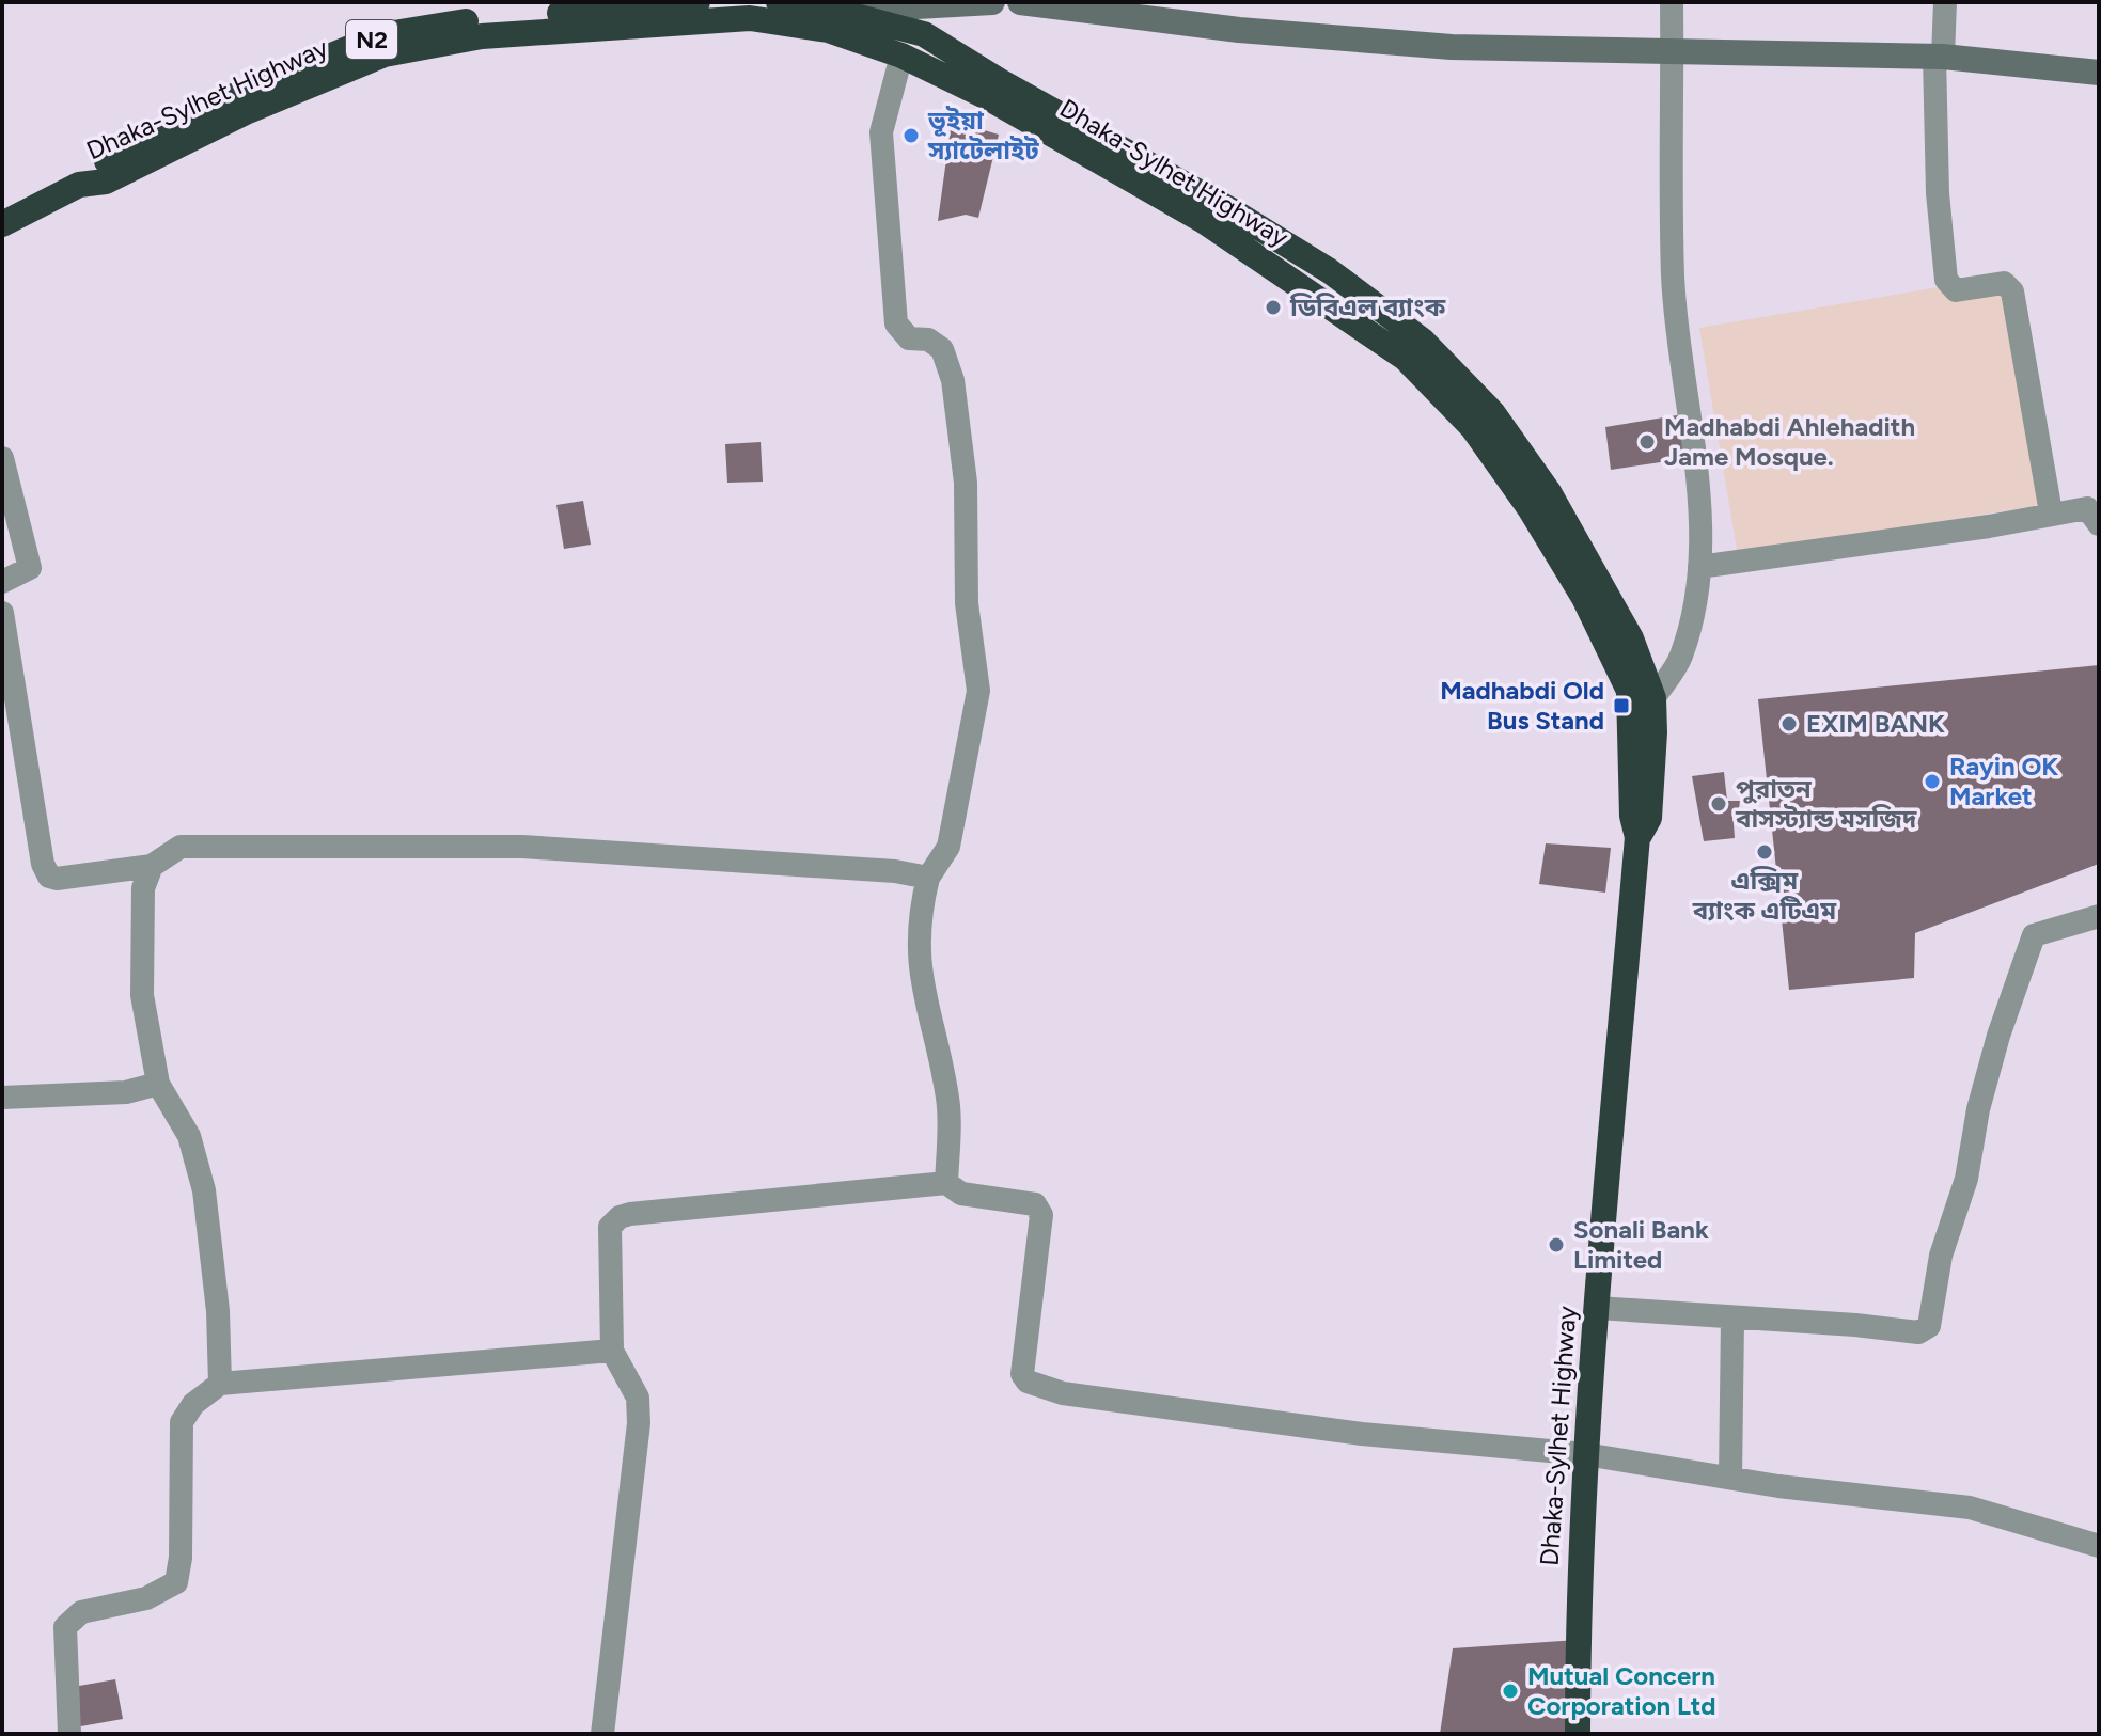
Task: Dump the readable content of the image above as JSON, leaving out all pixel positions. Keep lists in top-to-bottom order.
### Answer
{
  "streets": {
    "highway": ["N2", "Dhaka-Sylhet Highway"]
  },
  "places": {
    "other": [
      "ভূইয়া স্যাটেলাইট",
      "ডিবিএল ব্যাংক",
      "Madhabdi Ahlehadith Jame Mosque.",
      "EXIM BANK",
      "Rayin OK Market",
      "পুরাতন বাসস্ট্যান্ড মসজিদ",
      "এক্সিম ব্যাংক এটিএম",
      "Sonali Bank Limited",
      "Mutual Concern Corporation Ltd"
    ],
    "transit": ["Madhabdi Old Bus Stand"]
  }
}
